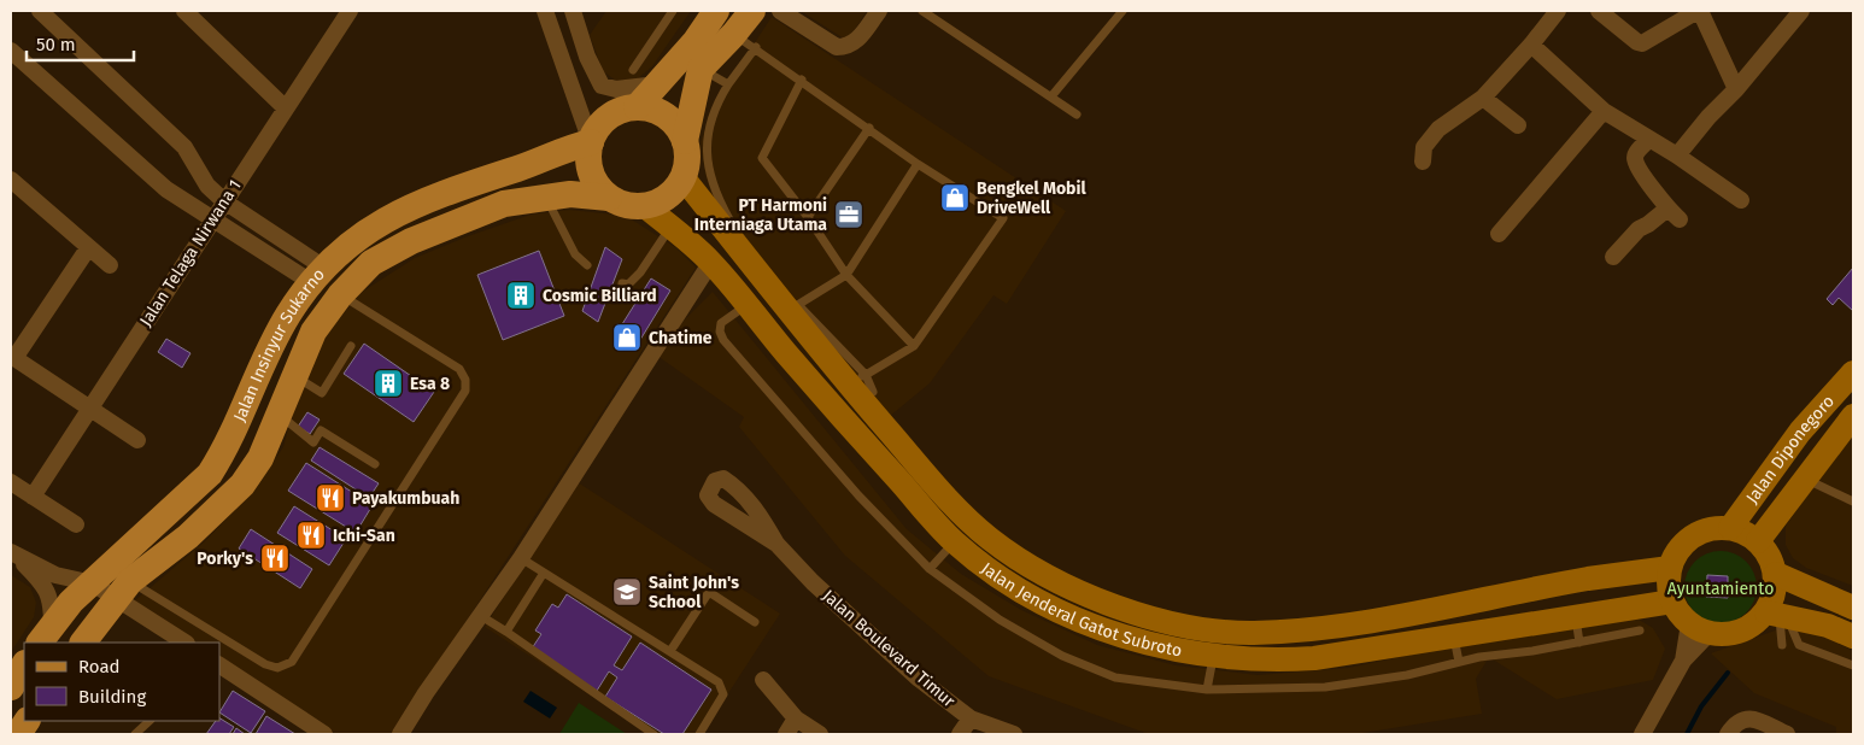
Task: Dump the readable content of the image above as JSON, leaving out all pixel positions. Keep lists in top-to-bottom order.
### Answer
{
  "streets": {
    "main road": ["Jalan Insinyur Sukarno"],
    "street": [
      "Jalan Telaga Nirwana 1",
      "Jalan Diponegoro",
      "Jalan Jenderal Gatot Subroto",
      "Jalan Boulevard Timur"
    ]
  },
  "crossings": [
    ["Jalan Insinyur Sukarno", "Jalan Jenderal Gatot Subroto"],
    ["Jalan Diponegoro", "Jalan Jenderal Gatot Subroto"]
  ],
  "parks": ["Ayuntamiento"],
  "places": {
    "shop": ["Bengkel Mobil DriveWell", "Chatime"],
    "office": ["PT Harmoni Interniaga Utama"],
    "building": ["Cosmic Billiard", "Esa 8"],
    "restaurant": ["Payakumbuah", "Ichi-San", "Porky's"],
    "school or university": ["Saint John's School"]
  },
  "legend": ["Road", "Building"],
  "scale_bar": "50 m"
}
